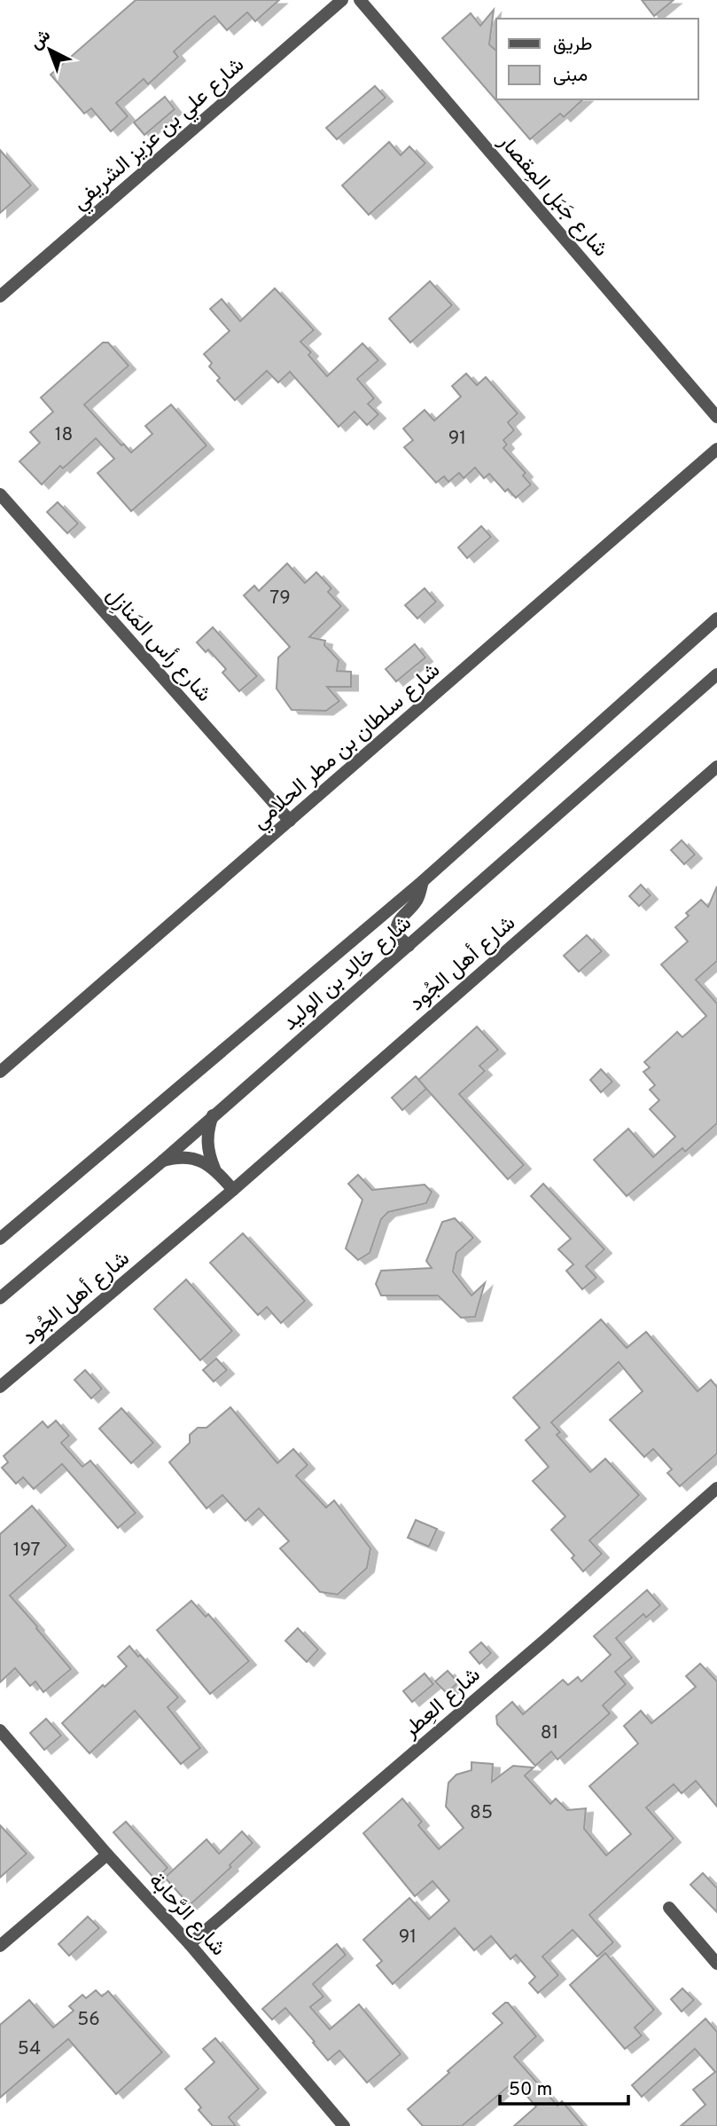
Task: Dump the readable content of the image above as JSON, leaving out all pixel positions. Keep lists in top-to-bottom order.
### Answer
{
  "streets": {
    "street": [
      "شارع علي بن عزيز الشريفي",
      "شارع جَبَل المِقصار",
      "شارع رأس المَنازِل",
      "شارع سلطان بن مطر الحلامي",
      "شارع أهل الجُود",
      "شارع خالِد بن الوليد",
      "شارع العِطر",
      "شارع الرَّحابة"
    ]
  },
  "crossings": [
    ["شارع رأس المَنازِل", "شارع سلطان بن مطر الحلامي"],
    ["شارع العِطر", "شارع الرَّحابة"]
  ],
  "house_numbers": [
    "18",
    "91",
    "79",
    "197",
    "81",
    "85",
    "91",
    "56",
    "54"
  ],
  "legend": ["طريق", "مبنى"],
  "scale_bar": "50 m",
  "north": "top left"
}
